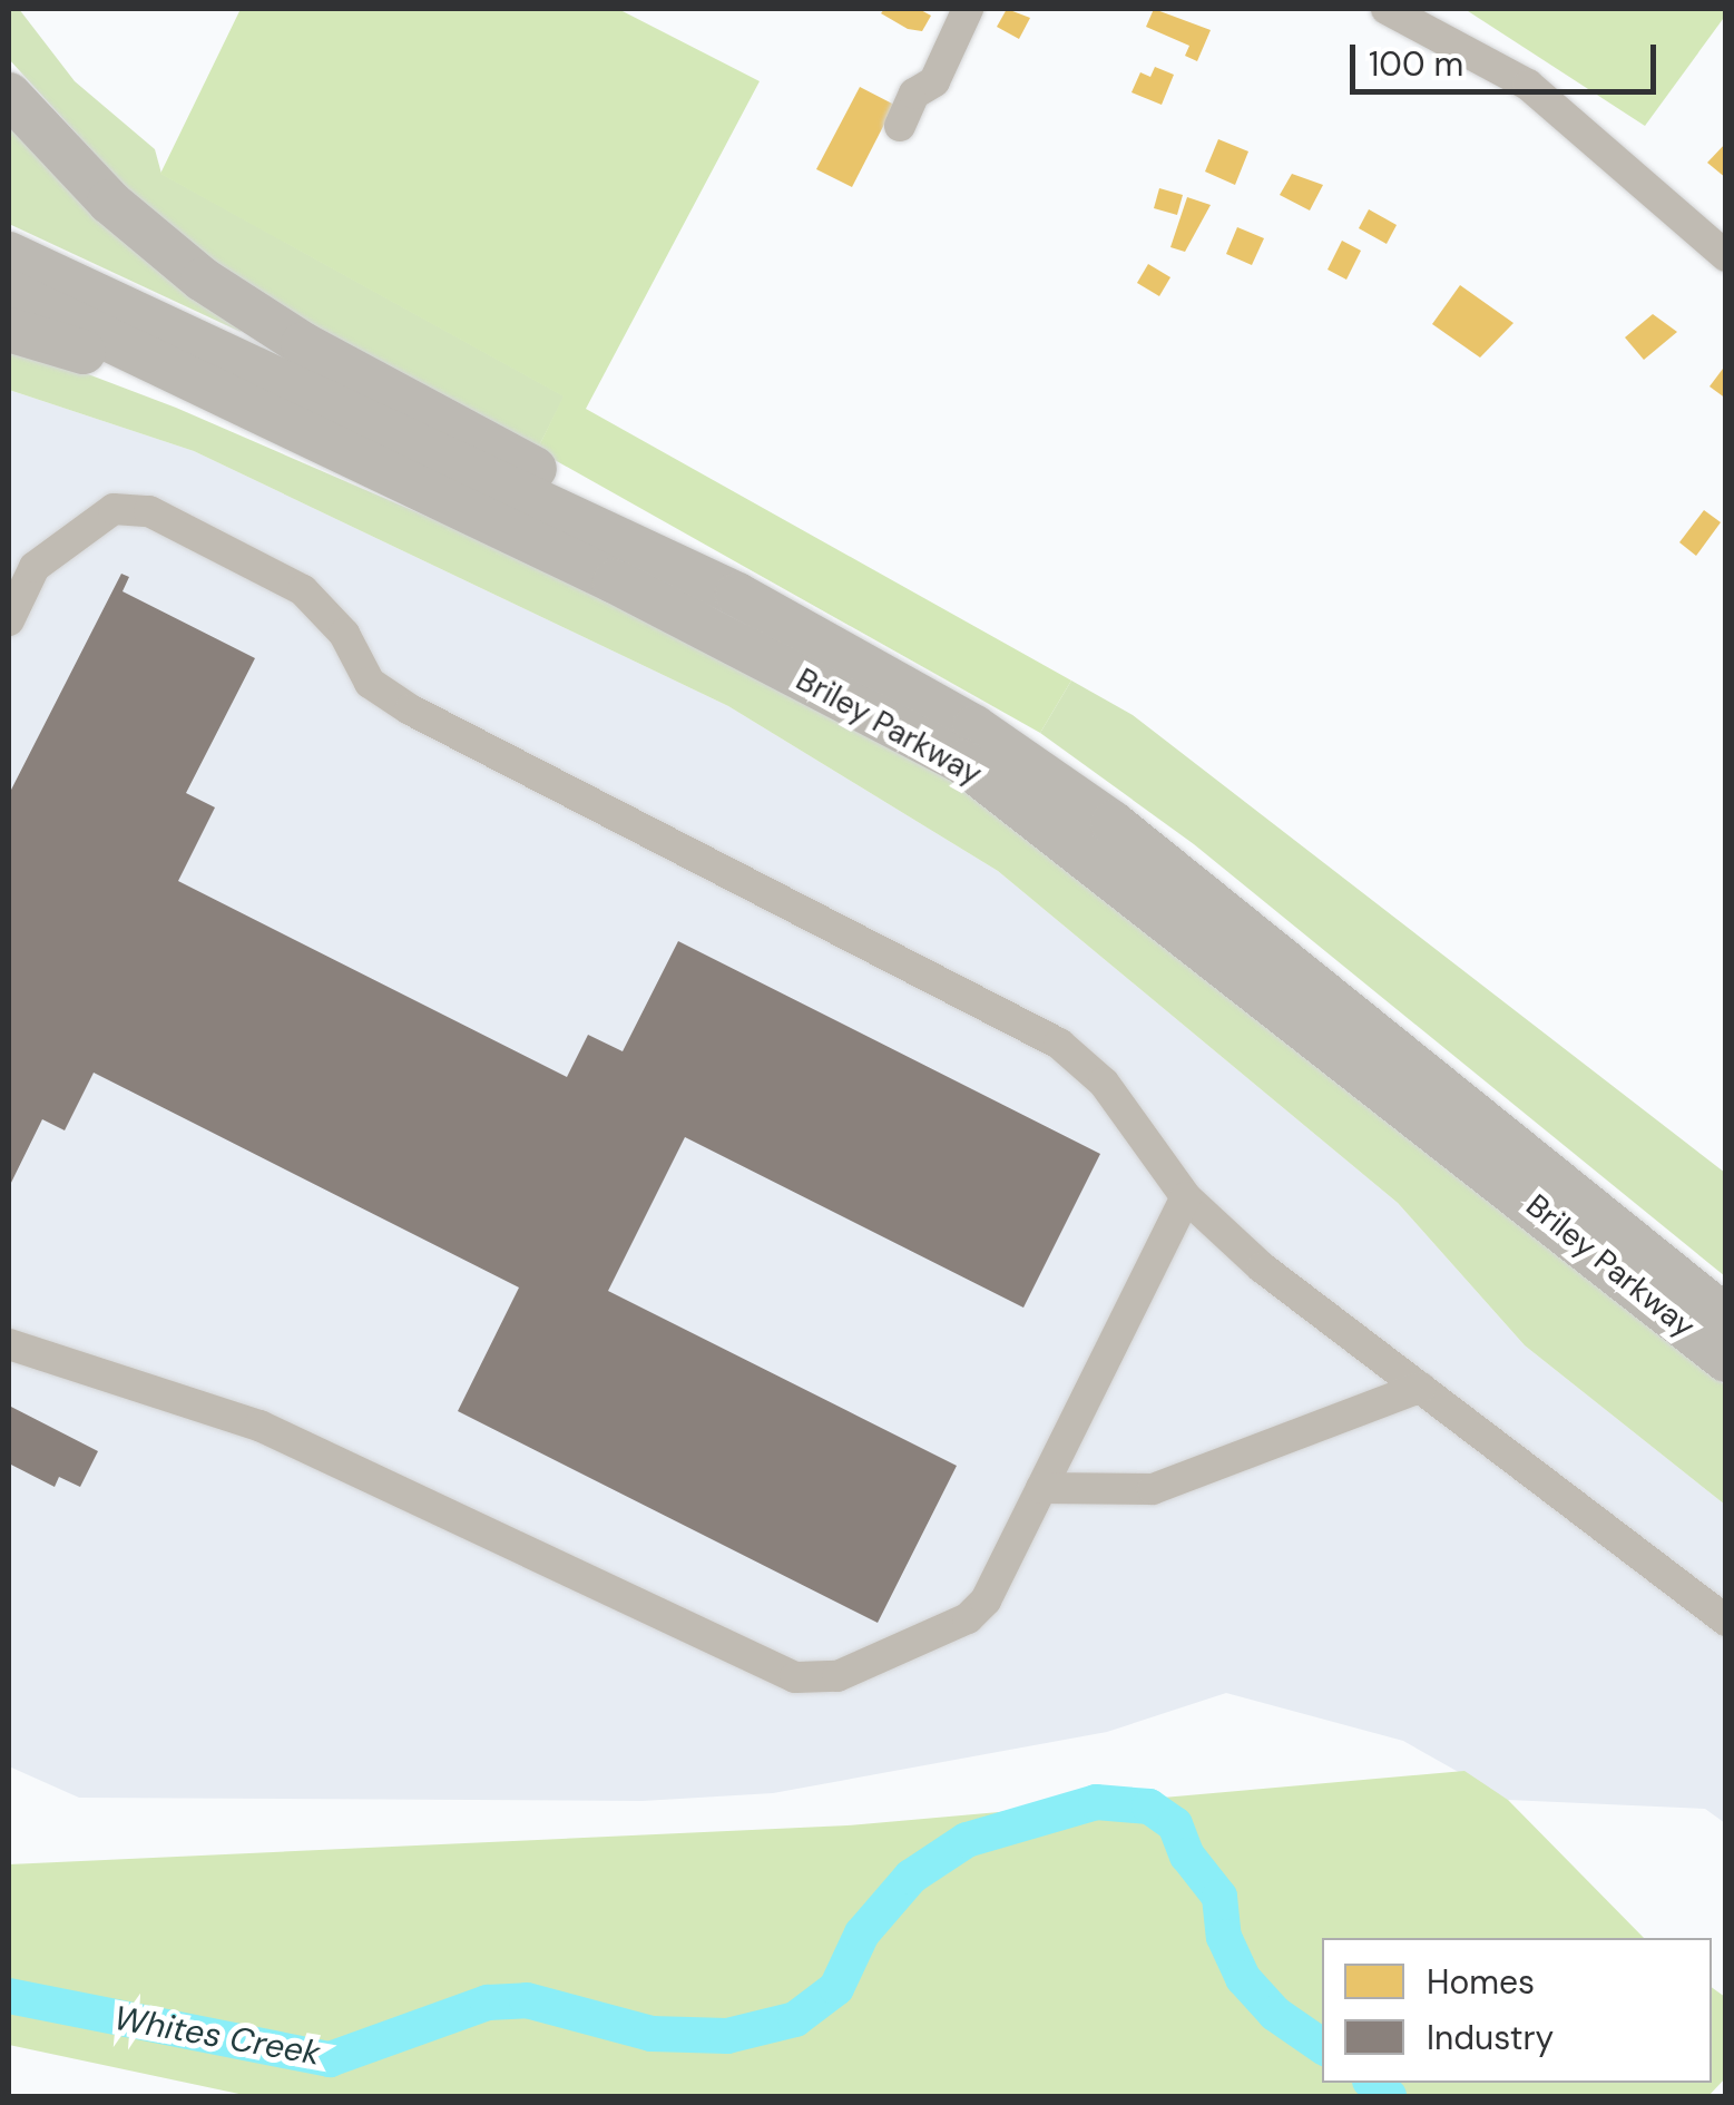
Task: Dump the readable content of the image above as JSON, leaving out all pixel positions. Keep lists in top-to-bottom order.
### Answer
{
  "streets": {
    "highway": ["Briley Parkway"]
  },
  "water": ["Whites Creek"],
  "legend": ["Homes", "Industry"],
  "scale_bar": "100 m"
}
